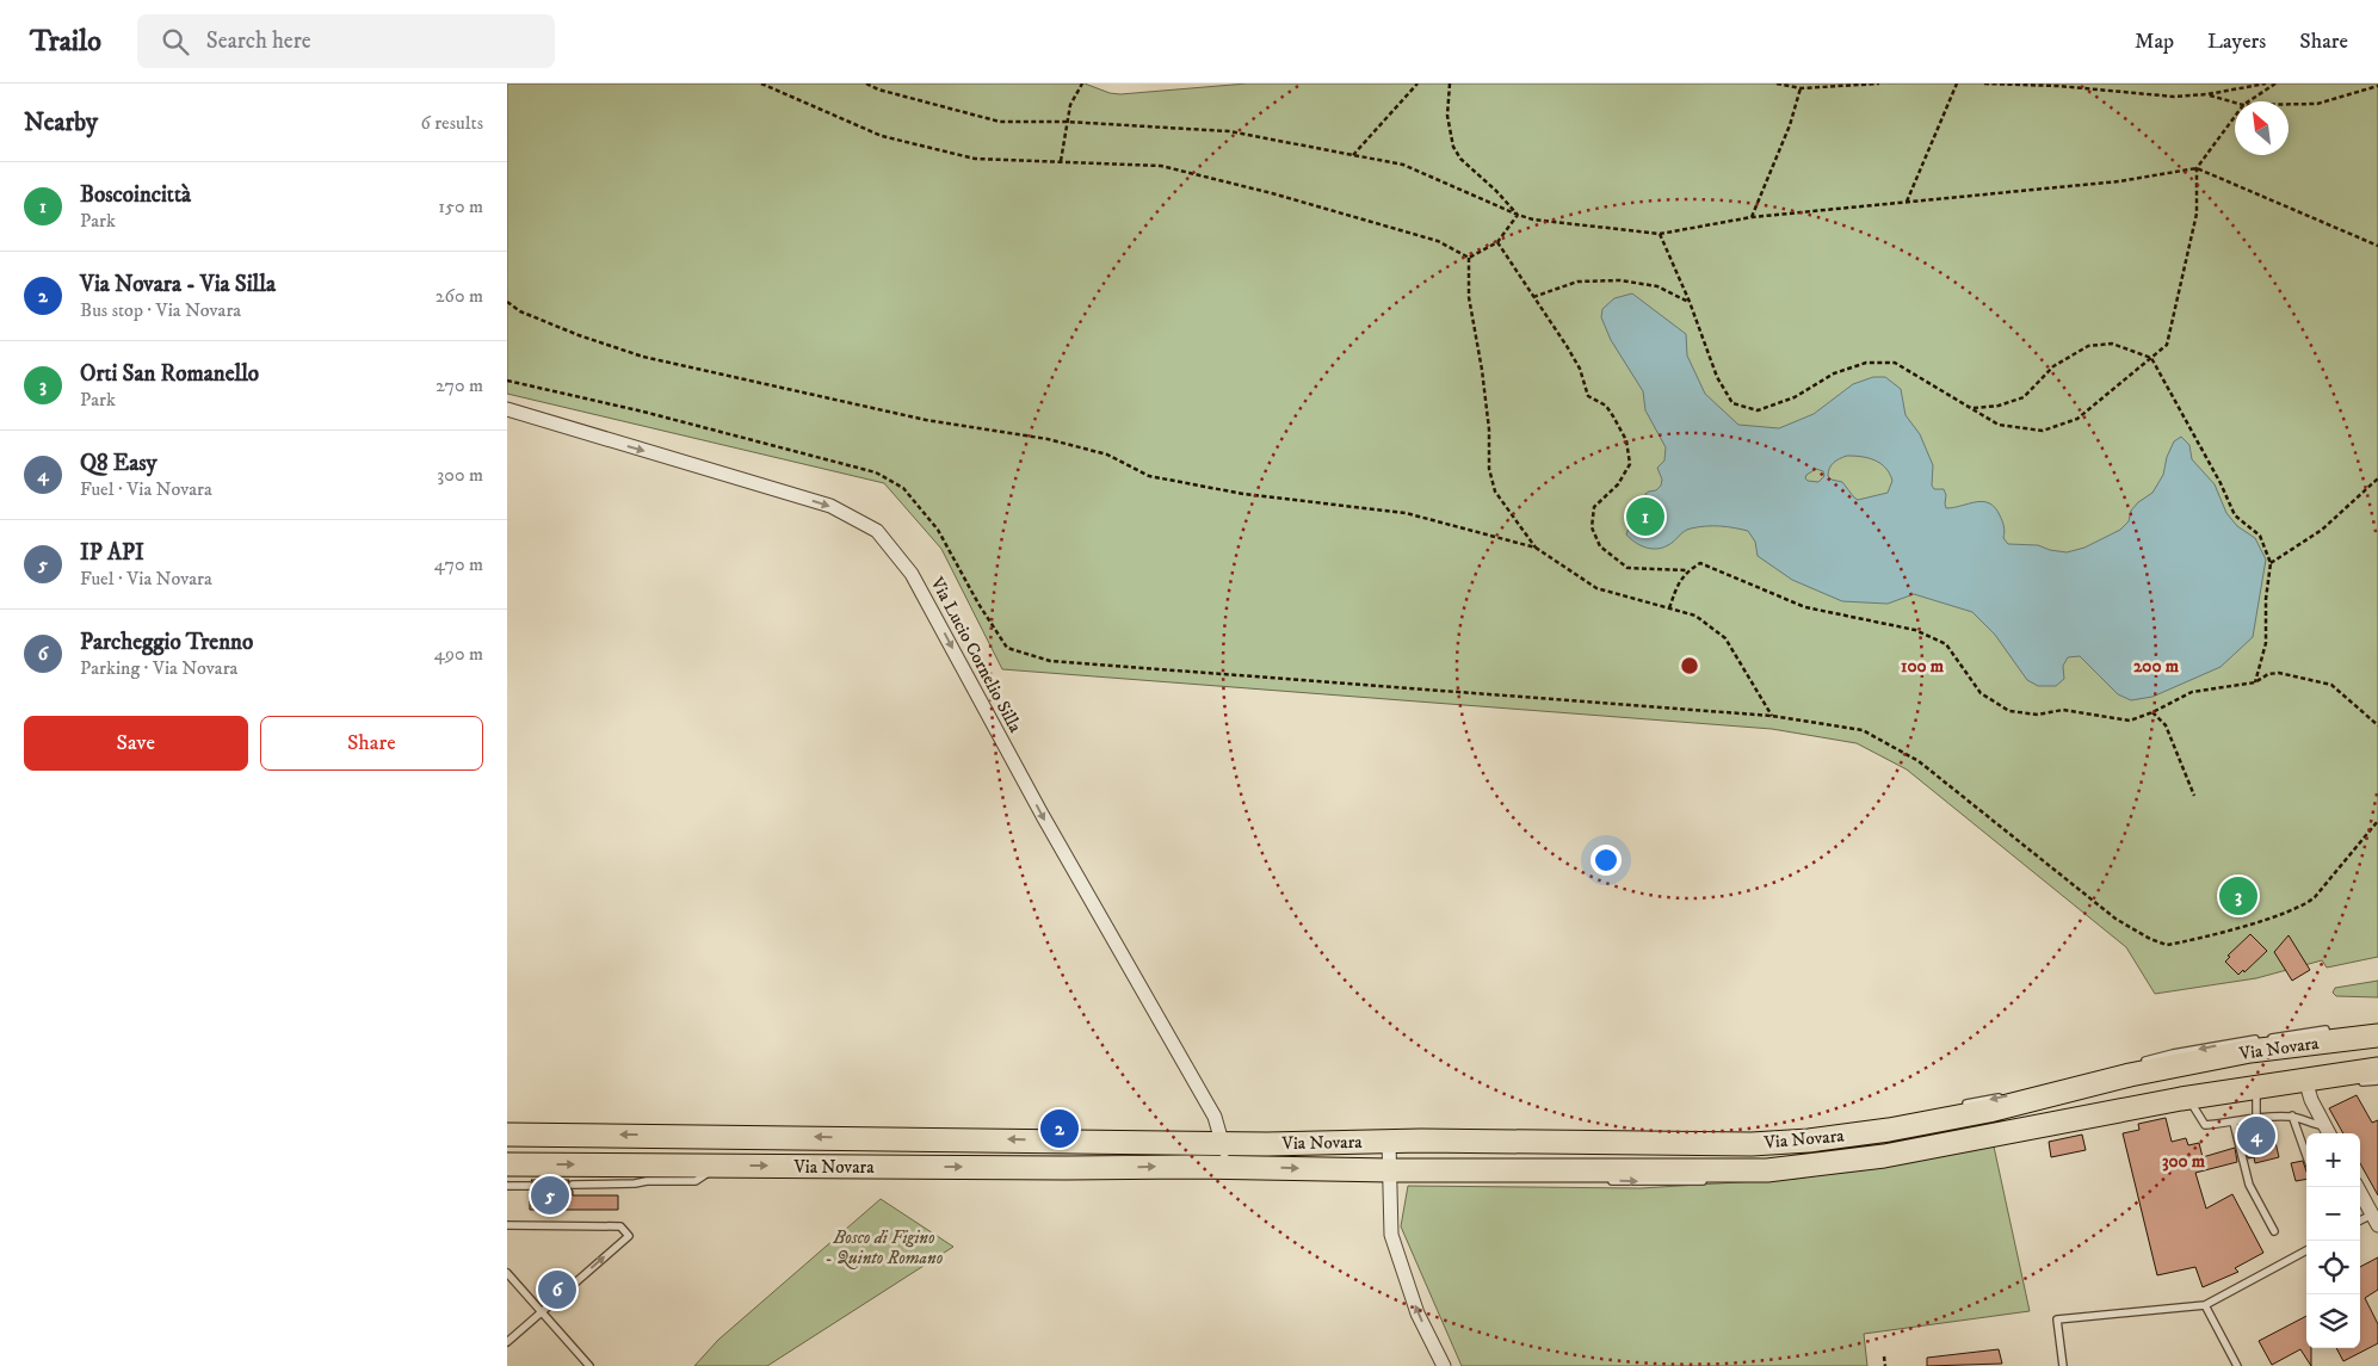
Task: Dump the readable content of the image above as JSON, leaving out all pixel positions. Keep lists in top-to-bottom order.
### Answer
{
  "streets": {
    "main road": ["Via Novara"],
    "street": ["Via Lucio Cornelio Silla"]
  },
  "crossings": [
    ["Via Lucio Cornelio Silla", "Via Novara"]
  ],
  "one_way": ["Via Lucio Cornelio Silla"],
  "parks": ["Bosco di Figino - Quinto Romano"],
  "north": "top left",
  "page": {
    "header": "Trailo",
    "search": "Search here",
    "nav": ["Map", "Layers", "Share"],
    "heading": ["Nearby", "6 results"],
    "list": [
      {
        "mark": "1",
        "name": "Boscoincittà",
        "note": "Park",
        "value": "150 m"
      },
      {
        "mark": "2",
        "name": "Via Novara - Via Silla",
        "note": "Bus stop · Via Novara",
        "value": "260 m"
      },
      {
        "mark": "3",
        "name": "Orti San Romanello",
        "note": "Park",
        "value": "270 m"
      },
      {
        "mark": "4",
        "name": "Q8 Easy",
        "note": "Fuel · Via Novara",
        "value": "300 m"
      },
      {
        "mark": "5",
        "name": "IP API",
        "note": "Fuel · Via Novara",
        "value": "470 m"
      },
      {
        "mark": "6",
        "name": "Parcheggio Trenno",
        "note": "Parking · Via Novara",
        "value": "490 m"
      }
    ],
    "pins": [
      "1",
      "3",
      "2",
      "4",
      "5",
      "6"
    ],
    "buttons": ["Save", "Share"],
    "map_buttons": ["+", "−"]
  },
  "rings": ["100 m", "200 m", "300 m"]
}
